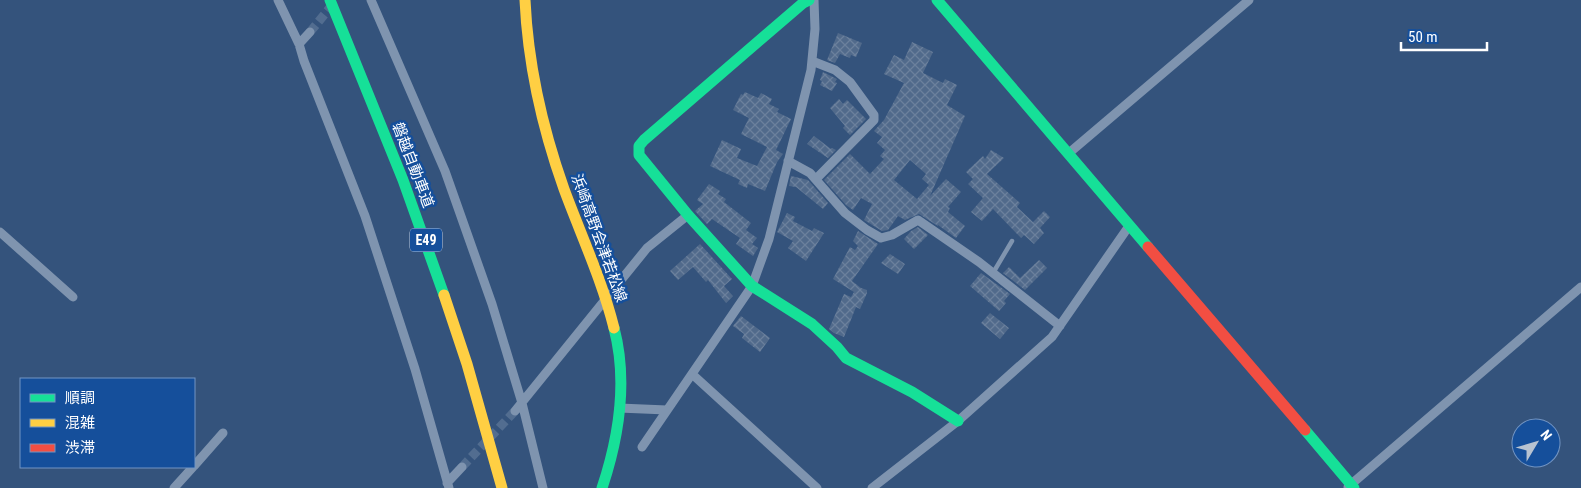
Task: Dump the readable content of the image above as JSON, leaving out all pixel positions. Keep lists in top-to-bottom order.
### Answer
{
  "streets": {
    "main road": ["磐越自動車道", "浜崎高野会津若松線", "E49"]
  },
  "legend": ["順調", "混雑", "渋滞"],
  "scale_bar": "50 m",
  "north": "top right"
}
